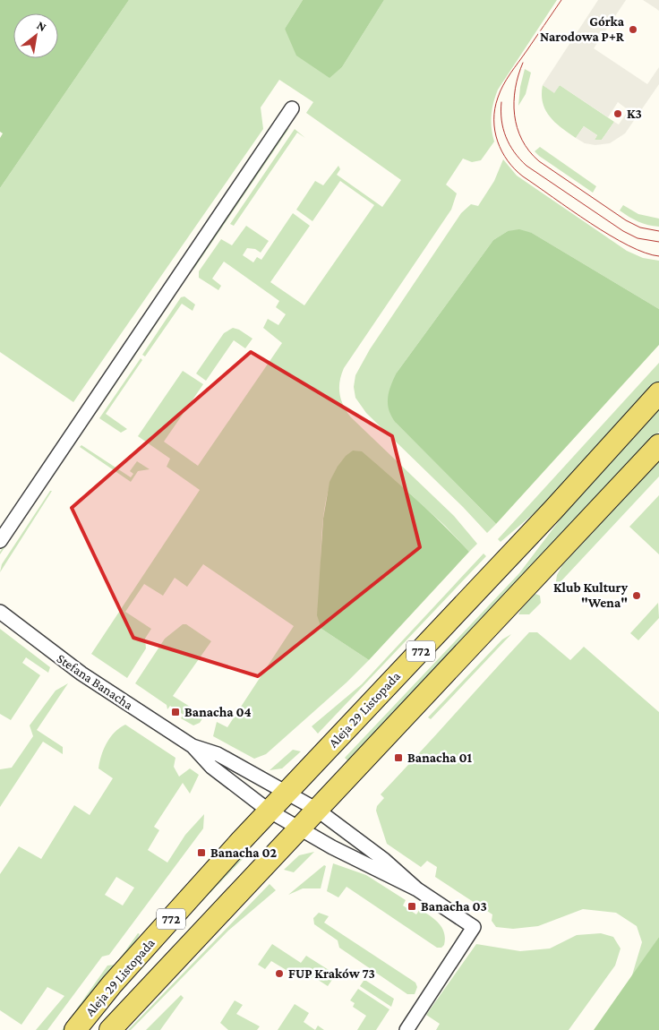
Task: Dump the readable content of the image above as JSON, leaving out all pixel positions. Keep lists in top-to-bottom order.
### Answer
{
  "streets": {
    "main road": ["772", "Aleja 29 Listopada"],
    "street": ["Stefana Banacha"]
  },
  "crossings": [
    ["Stefana Banacha", "Aleja 29 Listopada"]
  ],
  "places": {
    "other": [
      "Górka Narodowa P+R",
      "K3",
      "Klub Kultury \"Wena\"",
      "FUP Kraków 73"
    ],
    "transit": [
      "Banacha 04",
      "Banacha 01",
      "Banacha 02",
      "Banacha 03"
    ]
  },
  "north": "top right"
}
